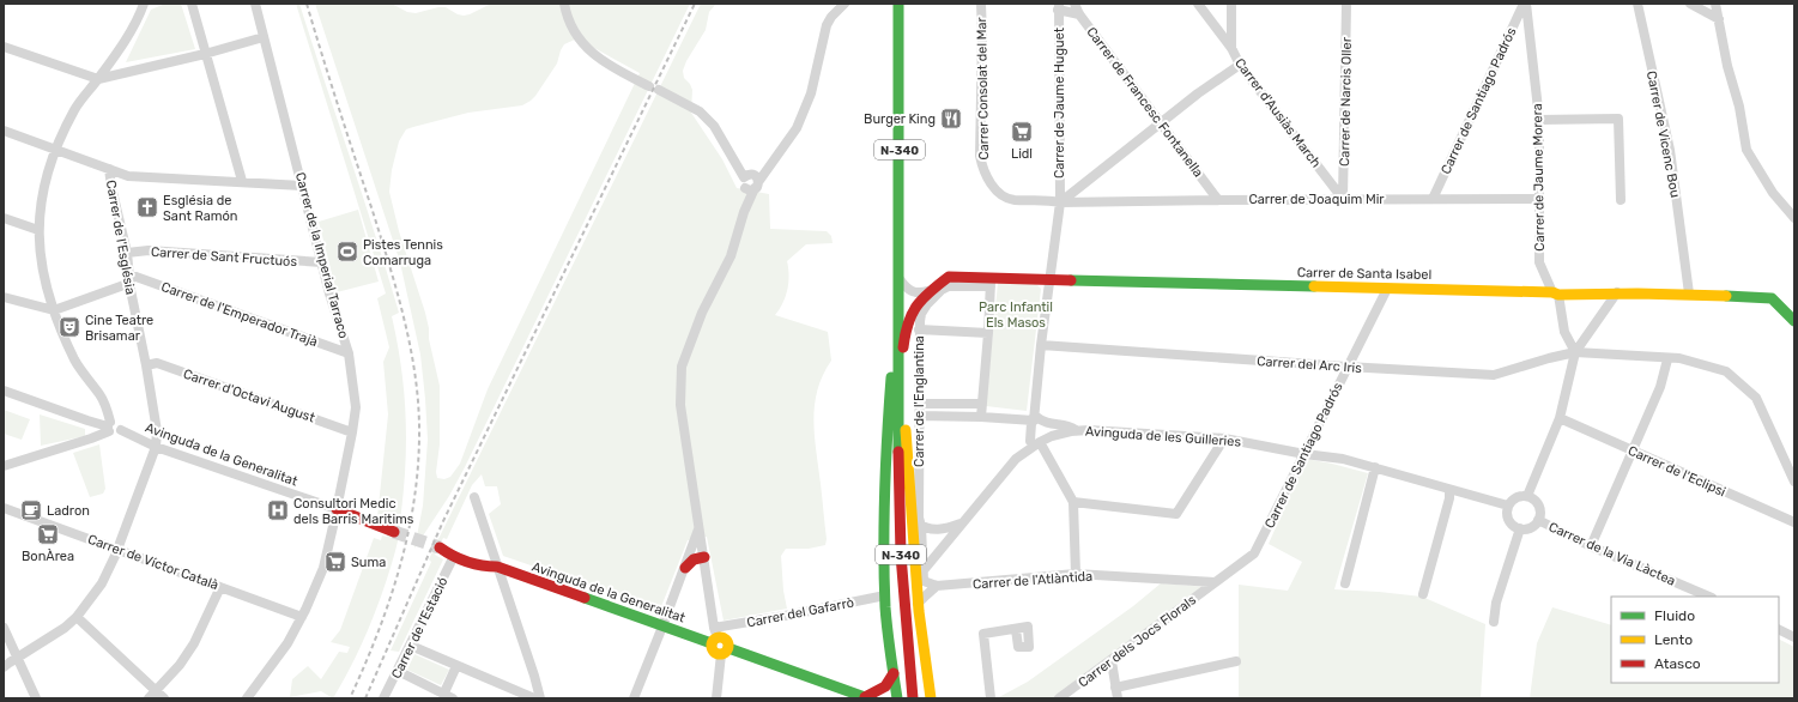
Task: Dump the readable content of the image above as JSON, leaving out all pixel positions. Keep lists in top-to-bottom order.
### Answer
{
  "streets": {
    "street": [
      "Carrer Consolat del Mar",
      "Carrer de Santiago Padrós",
      "Carrer de Francesc Fontanella",
      "Carrer de Narcis Oller",
      "Carrer de Jaume Huguet",
      "Carrer d'Ausiàs March",
      "Carrer de Vicenc Bou",
      "N-340",
      "Carrer de Jaume Morera",
      "Carrer de Joaquim Mir",
      "Carrer de l'Església",
      "Carrer de la Imperial Tarraco",
      "Carrer de Sant Fructuós",
      "Carrer de Santa Isabel",
      "Carrer de l'Emperador Trajà",
      "Carrer del Arc Iris",
      "Carrer d'Octavi August",
      "Carrer de l'Englantina",
      "Avinguda de les Guilleries",
      "Avinguda de la Generalitat",
      "Carrer de l'Eclipsi",
      "Carrer de la Via Làctea",
      "Carrer de Víctor Català",
      "Carrer de l'Atlàntida",
      "Carrer del Gafarrò",
      "Carrer de l'Estació",
      "Carrer dels Jocs Florals"
    ]
  },
  "crossings": [
    ["Carrer Consolat del Mar", "Carrer de Jaume Huguet"],
    ["Carrer Consolat del Mar", "Carrer de Joaquim Mir"],
    ["Carrer de Santiago Padrós", "Carrer de Jaume Morera"],
    ["Carrer de Santiago Padrós", "Carrer de Joaquim Mir"],
    ["Carrer de Santiago Padrós", "Carrer de Santa Isabel"],
    ["Carrer de Santiago Padrós", "Carrer del Arc Iris"],
    ["Carrer de Santiago Padrós", "Avinguda de les Guilleries"],
    ["Carrer de Santiago Padrós", "Carrer de l'Atlàntida"],
    ["Carrer de Santiago Padrós", "Carrer dels Jocs Florals"],
    ["Carrer de Francesc Fontanella", "Carrer de Joaquim Mir"],
    ["Carrer de Narcis Oller", "Carrer d'Ausiàs March"],
    ["Carrer de Narcis Oller", "Carrer de Joaquim Mir"],
    ["Carrer de Jaume Huguet", "Carrer de Joaquim Mir"],
    ["Carrer de Jaume Huguet", "Carrer de Santa Isabel"],
    ["Carrer de Jaume Huguet", "Carrer del Arc Iris"],
    ["Carrer de Jaume Huguet", "Avinguda de les Guilleries"],
    ["Carrer d'Ausiàs March", "Carrer de Joaquim Mir"],
    ["Carrer de Vicenc Bou", "Carrer de Santa Isabel"],
    ["N-340", "Carrer de Santa Isabel"],
    ["Carrer de Jaume Morera", "Carrer de Joaquim Mir"],
    ["Carrer de Jaume Morera", "Carrer de Santa Isabel"],
    ["Carrer de Jaume Morera", "Carrer del Arc Iris"],
    ["Carrer de l'Església", "Carrer de Sant Fructuós"],
    ["Carrer de l'Església", "Carrer de l'Emperador Trajà"],
    ["Carrer de l'Església", "Carrer d'Octavi August"],
    ["Carrer de l'Església", "Avinguda de la Generalitat"],
    ["Carrer de la Imperial Tarraco", "Carrer de Sant Fructuós"],
    ["Carrer de la Imperial Tarraco", "Carrer de l'Emperador Trajà"],
    ["Carrer de la Imperial Tarraco", "Carrer d'Octavi August"],
    ["Carrer de la Imperial Tarraco", "Avinguda de la Generalitat"],
    ["Carrer de la Imperial Tarraco", "Carrer de Víctor Català"],
    ["Carrer de Santa Isabel", "Carrer de l'Englantina"],
    ["Carrer de l'Englantina", "Avinguda de les Guilleries"],
    ["Carrer de l'Englantina", "Carrer de l'Atlàntida"],
    ["Avinguda de les Guilleries", "Carrer de la Via Làctea"],
    ["Avinguda de la Generalitat", "Carrer del Gafarrò"],
    ["Avinguda de la Generalitat", "Carrer de l'Estació"],
    ["Carrer de l'Atlàntida", "Carrer dels Jocs Florals"]
  ],
  "parks": ["Parc Infantil Els Masos"],
  "places": {
    "restaurant": ["Burger King"],
    "supermarket": ["Lidl", "BonÀrea", "Suma"],
    "church": ["Església de Sant Ramón"],
    "sports": ["Pistes Tennis Comarruga"],
    "theatre": ["Cine Teatre Brisamar"],
    "cafe": ["Ladron"],
    "hospital": ["Consultori Medic dels Barris Maritims"]
  },
  "legend": ["Fluido", "Lento", "Atasco"]
}
